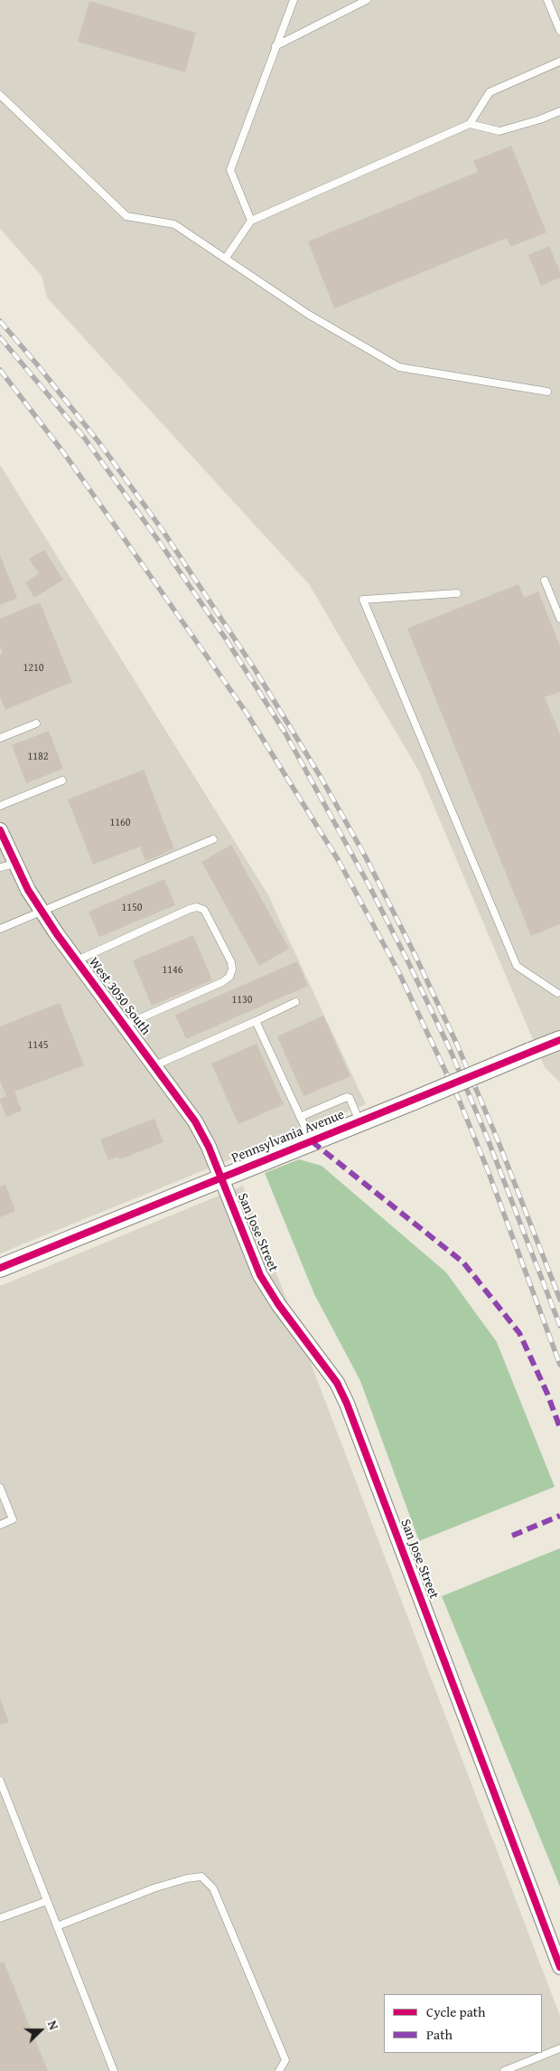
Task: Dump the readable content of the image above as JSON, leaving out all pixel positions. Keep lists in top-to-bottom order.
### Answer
{
  "streets": {
    "street": ["West 3050 South", "Pennsylvania Avenue", "San Jose Street"]
  },
  "crossings": [
    ["West 3050 South", "Pennsylvania Avenue"],
    ["West 3050 South", "San Jose Street"],
    ["Pennsylvania Avenue", "San Jose Street"]
  ],
  "house_numbers": [
    "1210",
    "1182",
    "1160",
    "1150",
    "1146",
    "1130",
    "1145"
  ],
  "legend": ["Cycle path", "Path"],
  "north": "right"
}
